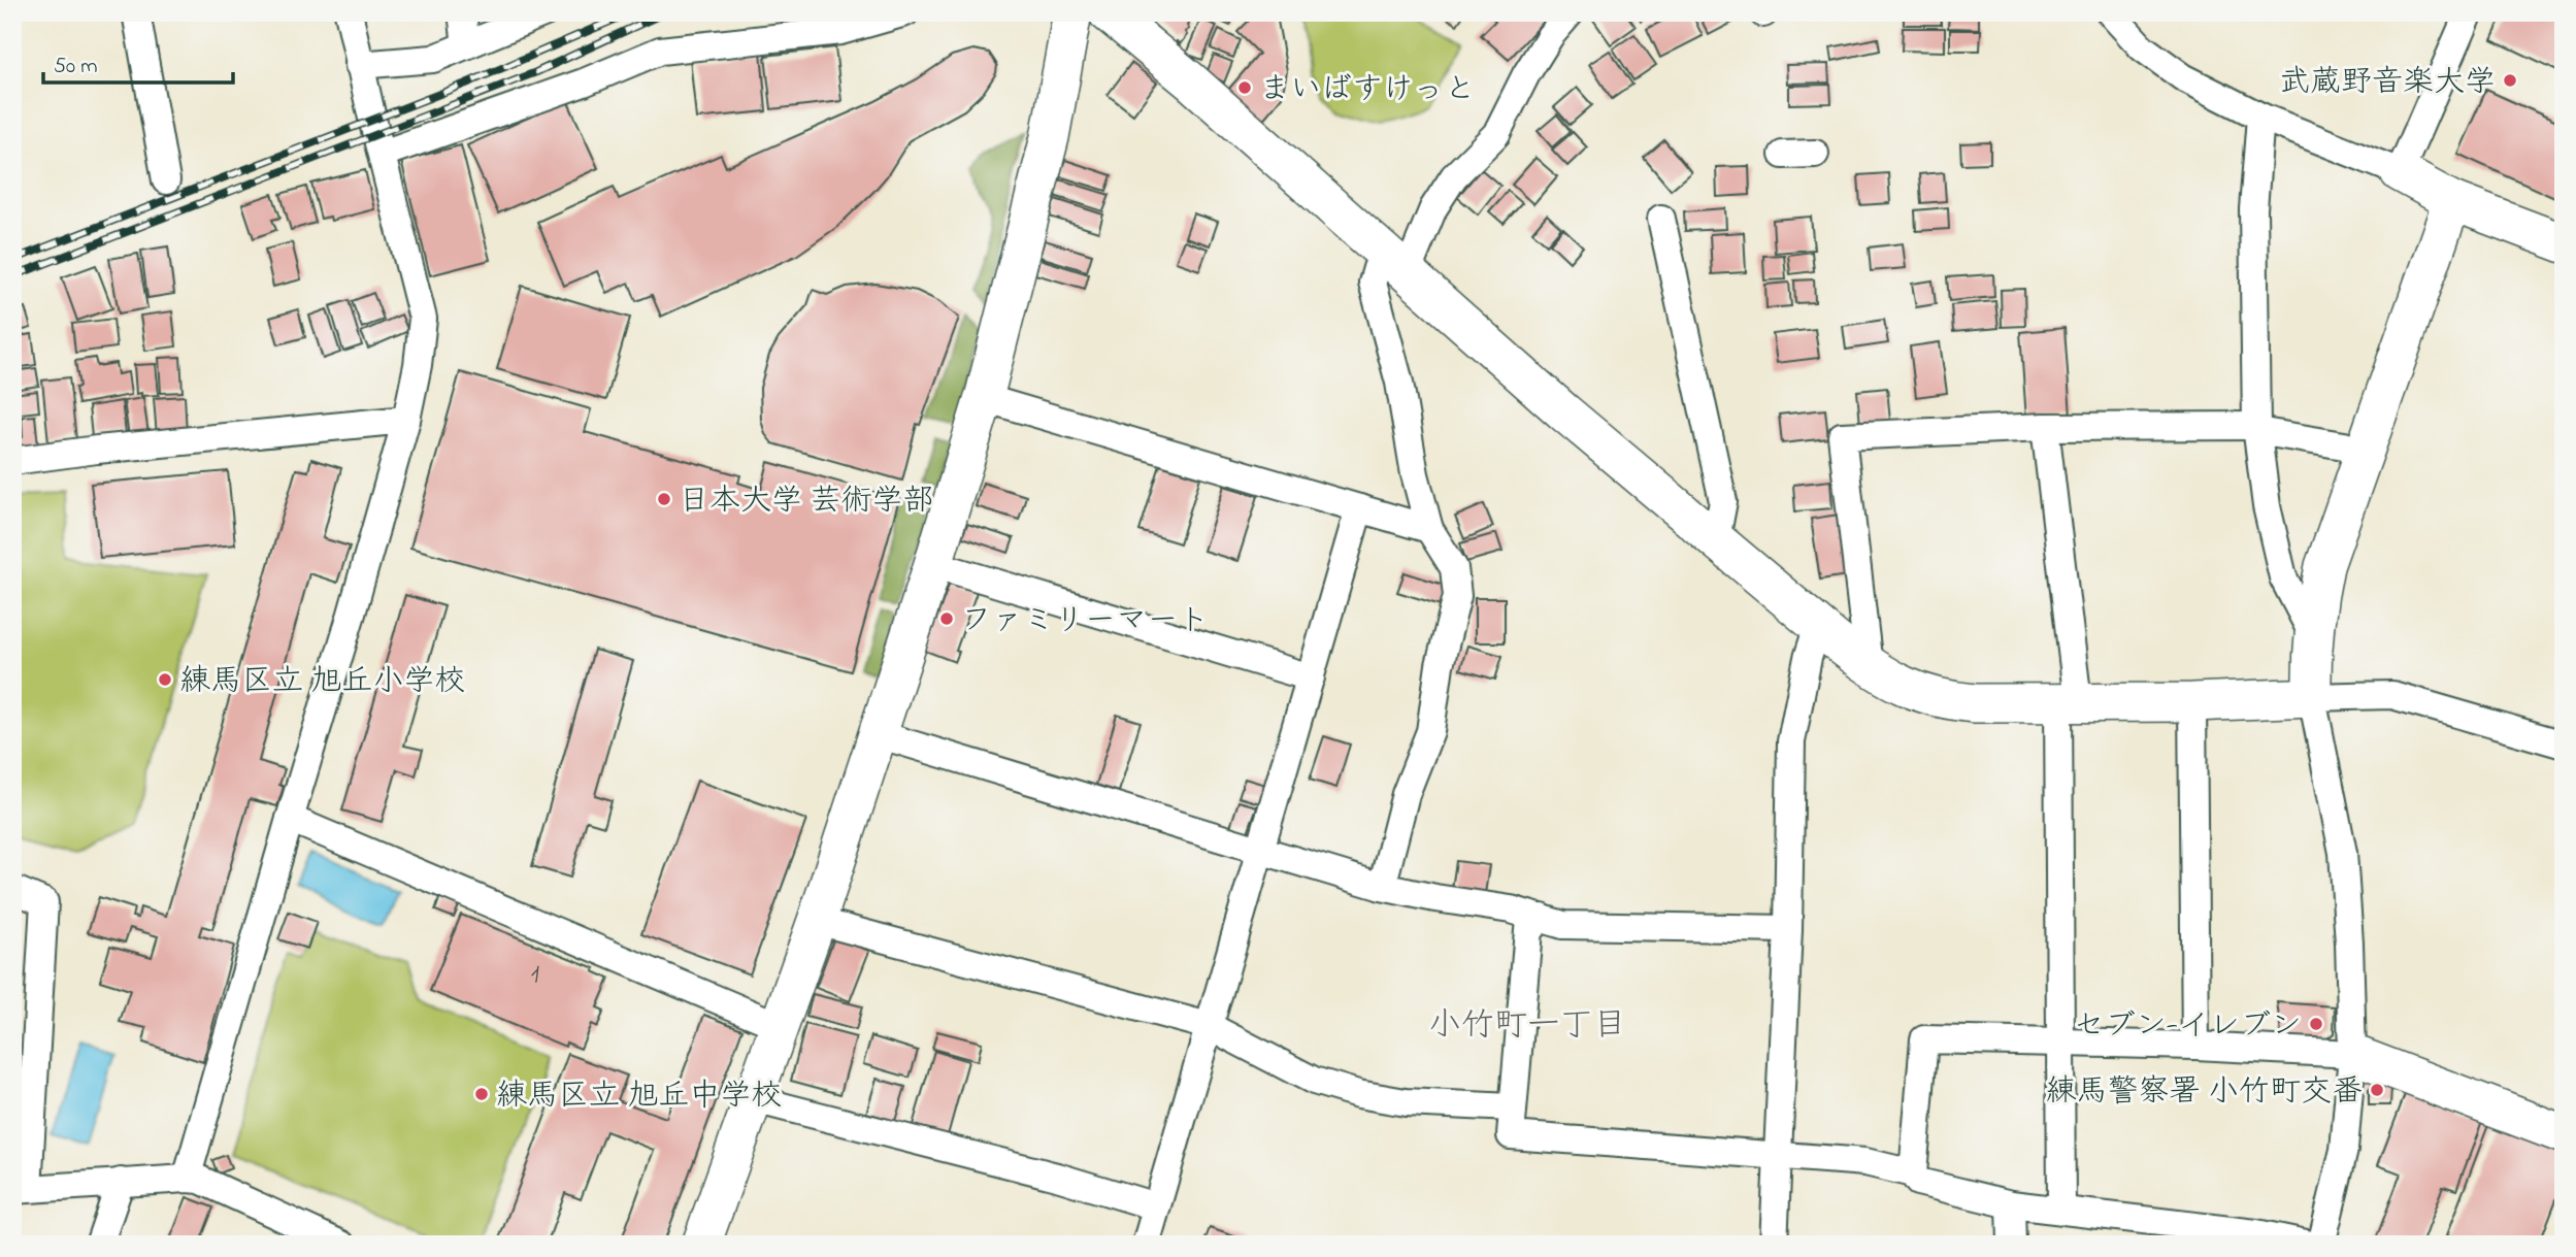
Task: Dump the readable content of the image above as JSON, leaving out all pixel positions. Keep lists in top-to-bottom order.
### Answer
{
  "districts": ["小竹町一丁目"],
  "places": [
    "武蔵野音楽大学",
    "まいばすけっと",
    "日本大学 芸術学部",
    "ファミリーマート",
    "練馬区立 旭丘小学校",
    "セブン-イレブン",
    "練馬警察署 小竹町交番",
    "練馬区立 旭丘中学校"
  ],
  "house_numbers": ["1"],
  "scale_bar": "50 m"
}
